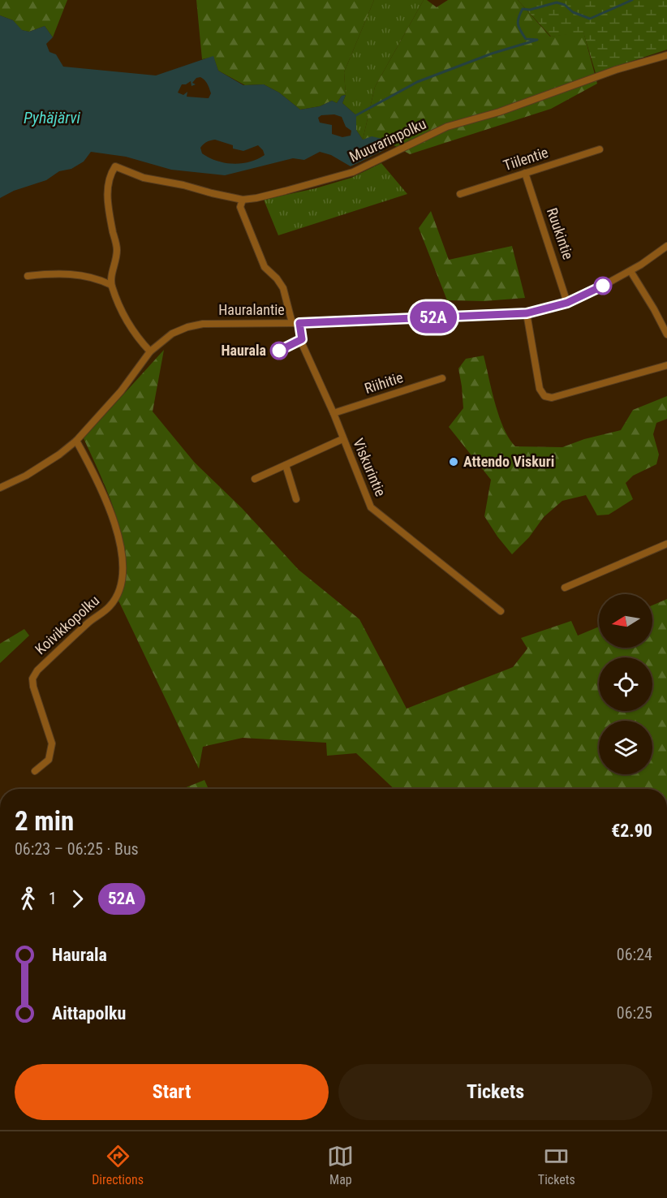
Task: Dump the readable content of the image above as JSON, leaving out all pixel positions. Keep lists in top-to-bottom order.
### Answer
{
  "streets": {
    "street": [
      "Muurarinpolku",
      "Tiilentie",
      "Ruukintie",
      "Hauralantie",
      "Riihitie",
      "Viskurintie",
      "Koivikkopolku"
    ]
  },
  "crossings": [
    ["Muurarinpolku", "Viskurintie"],
    ["Tiilentie", "Ruukintie"],
    ["Ruukintie", "Hauralantie"],
    ["Hauralantie", "Viskurintie"],
    ["Hauralantie", "Koivikkopolku"],
    ["Riihitie", "Viskurintie"]
  ],
  "water": ["Pyhäjärvi"],
  "places": ["Haurala", "Attendo Viskuri"],
  "lines": ["bus line 52A"],
  "north": "left",
  "page": {
    "on_map": "52A",
    "heading": ["2 min", "06:23 – 06:25 · Bus", "€2.90"],
    "legs": ["1", "52A"],
    "list": [
      {
        "name": "Haurala",
        "value": "06:24"
      },
      {
        "name": "Aittapolku",
        "value": "06:25"
      }
    ],
    "buttons": ["Start", "Tickets"],
    "tabs": ["Directions", "Map", "Tickets"]
  }
}
